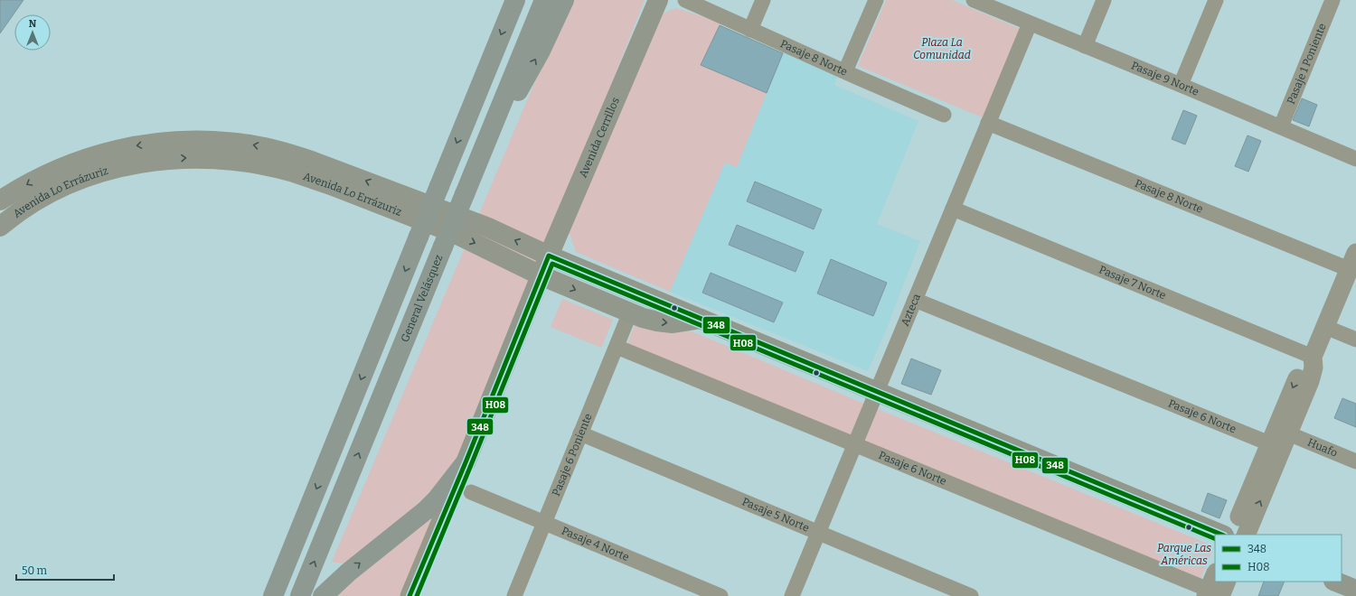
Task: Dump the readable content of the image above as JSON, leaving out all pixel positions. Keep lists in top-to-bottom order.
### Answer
{
  "streets": {
    "highway": ["General Velásquez"],
    "main road": ["Avenida Cerrillos", "Avenida Lo Errázuriz"],
    "street": [
      "Pasaje 8 Norte",
      "Pasaje 1 Poniente",
      "Pasaje 9 Norte",
      "Pasaje 7 Norte",
      "Azteca",
      "Pasaje 6 Norte",
      "Huafo",
      "Pasaje 6 Poniente",
      "Pasaje 5 Norte",
      "Pasaje 4 Norte"
    ]
  },
  "crossings": [
    ["Pasaje 8 Norte", "Azteca"],
    ["Pasaje 1 Poniente", "Pasaje 9 Norte"],
    ["Pasaje 9 Norte", "Azteca"],
    ["Avenida Cerrillos", "Avenida Lo Errázuriz"],
    ["Avenida Lo Errázuriz", "Azteca"],
    ["Avenida Lo Errázuriz", "Pasaje 6 Poniente"],
    ["Pasaje 7 Norte", "Azteca"],
    ["Azteca", "Pasaje 6 Norte"],
    ["Azteca", "Pasaje 5 Norte"],
    ["Pasaje 6 Norte", "Pasaje 6 Poniente"],
    ["Pasaje 6 Poniente", "Pasaje 5 Norte"],
    ["Pasaje 6 Poniente", "Pasaje 4 Norte"]
  ],
  "parks": ["Plaza La Comunidad", "Parque Las Américas"],
  "lines": ["transit line 348", "transit line H08"],
  "legend": ["348", "H08"],
  "scale_bar": "50 m",
  "north": "top"
}
